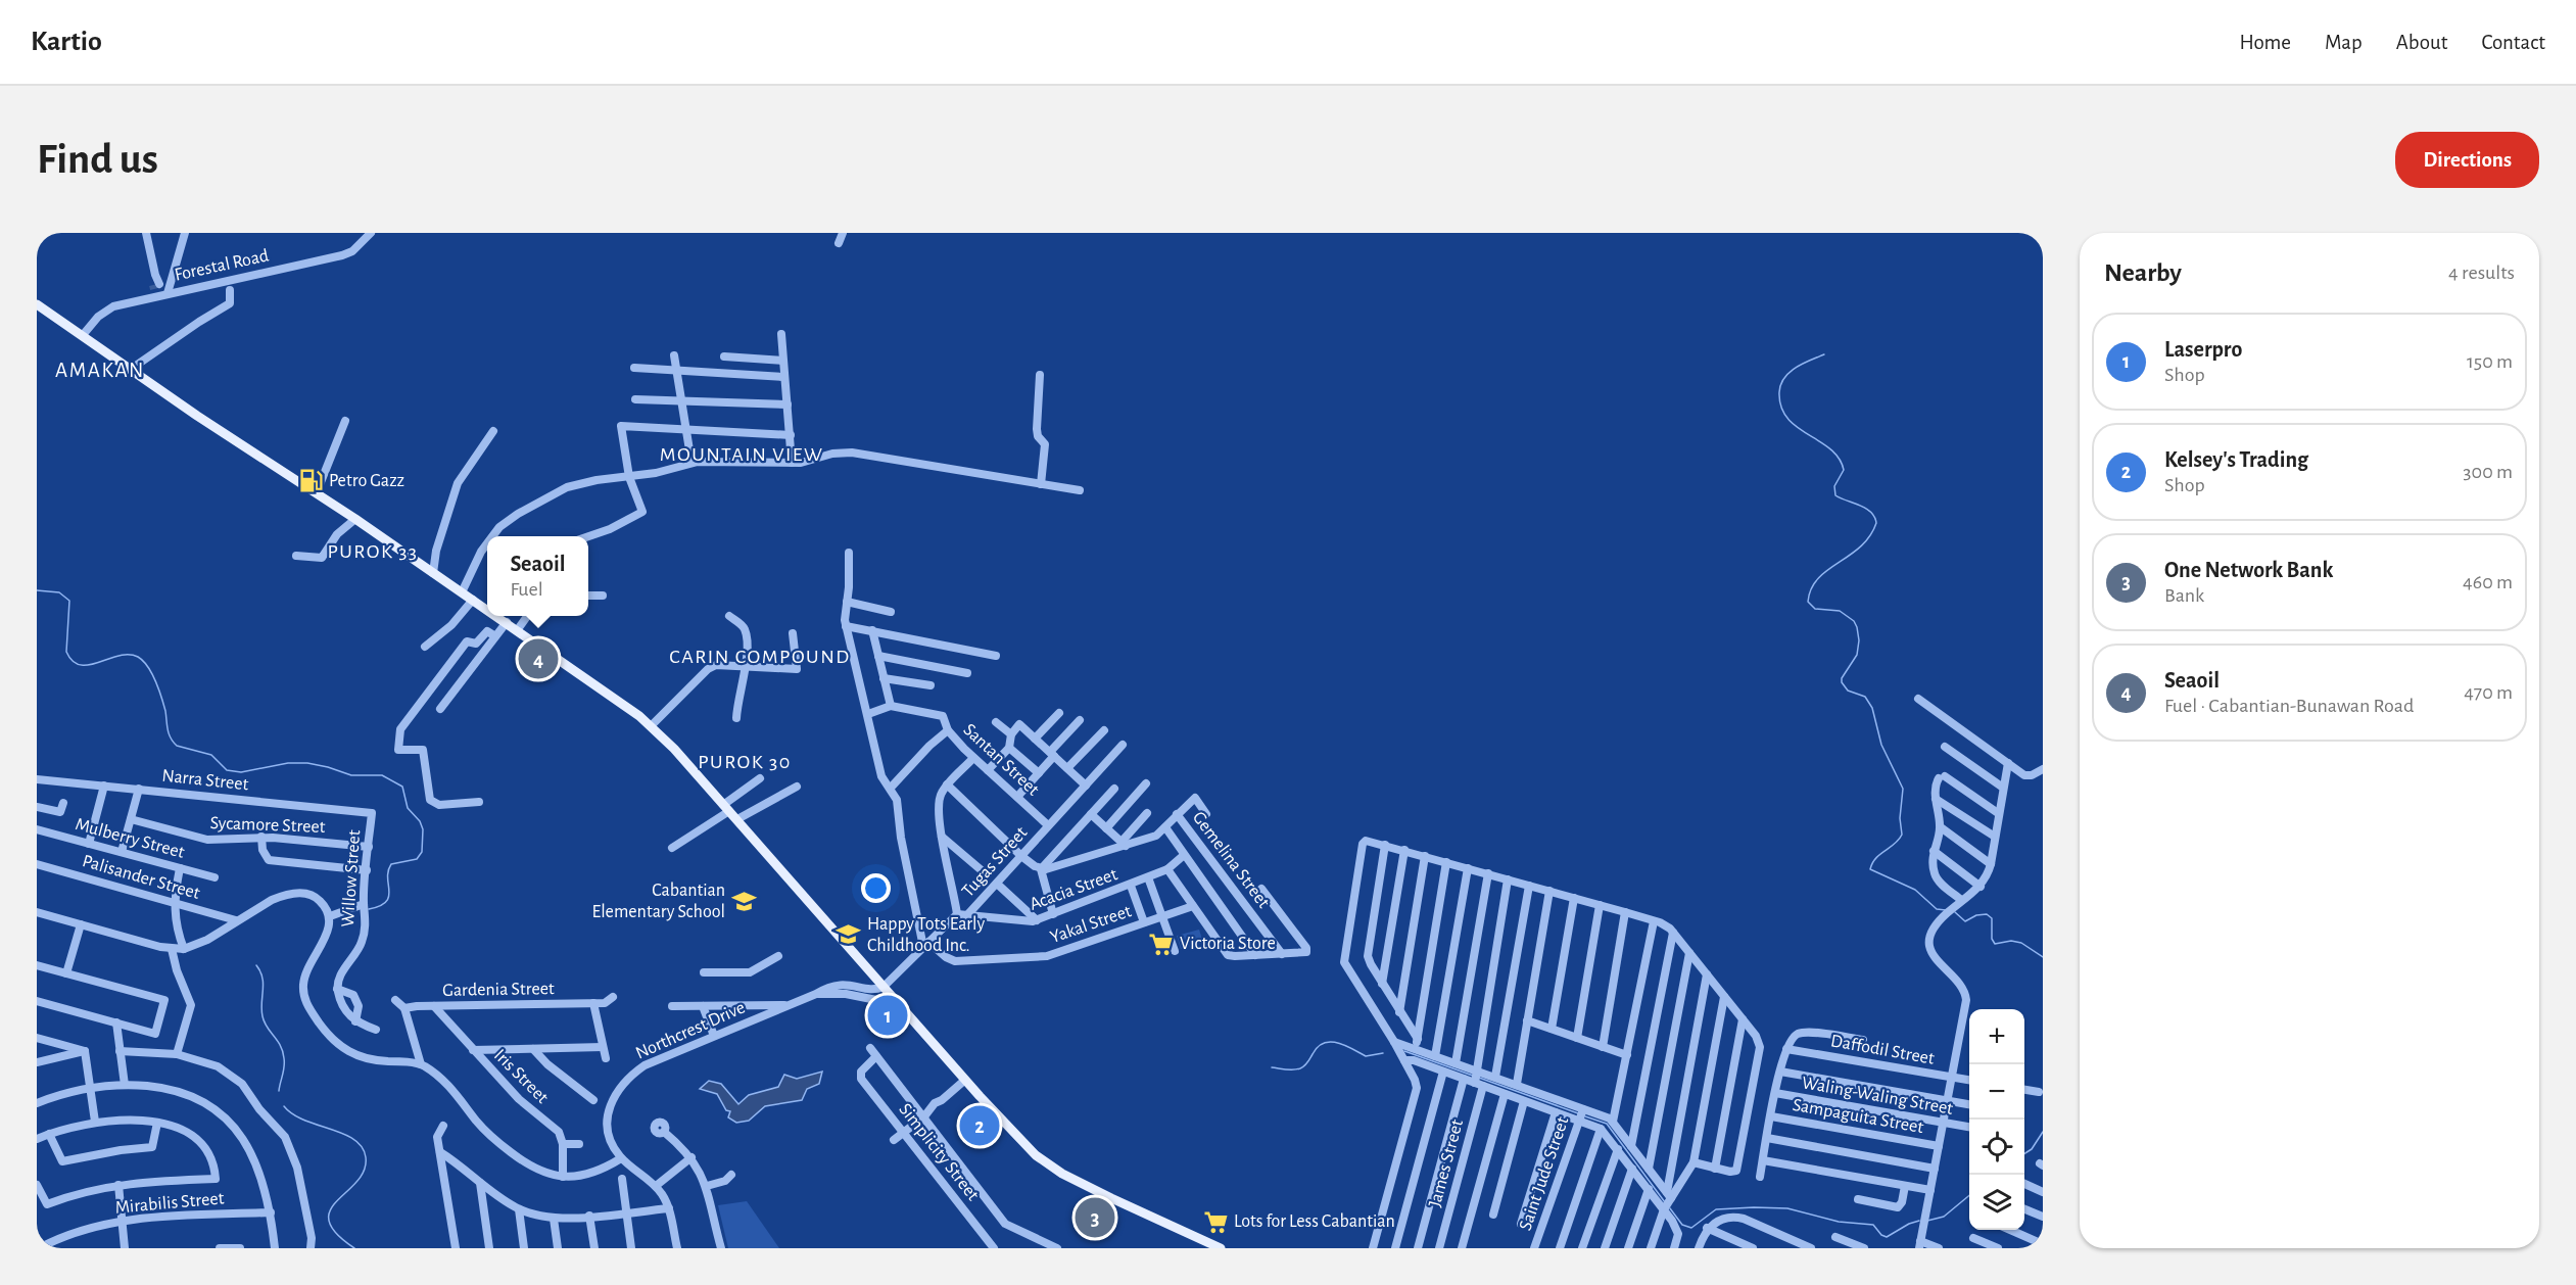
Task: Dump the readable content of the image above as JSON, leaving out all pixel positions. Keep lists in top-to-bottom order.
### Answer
{
  "streets": {
    "street": [
      "Forestal Road",
      "Santan Street",
      "Narra Street",
      "Sycamore Street",
      "Mulberry Street",
      "Gemelina Street",
      "Tugas Street",
      "Palisander Street",
      "Willow Street",
      "Acacia Street",
      "Yakal Street",
      "Gardenia Street",
      "Northcrest Drive",
      "Daffodil Street",
      "Iris Street",
      "Waling-Waling Street",
      "Sampaguita Street",
      "Simplicity Street",
      "James Street",
      "Saint Jude Street",
      "Mirabilis Street"
    ]
  },
  "crossings": [
    ["Santan Street", "Tugas Street"],
    ["Narra Street", "Willow Street"],
    ["Sycamore Street", "Willow Street"],
    ["Tugas Street", "Acacia Street"],
    ["Tugas Street", "Yakal Street"],
    ["Tugas Street", "Northcrest Drive"],
    ["Gardenia Street", "Iris Street"]
  ],
  "districts": [
    "AMAKAN",
    "MOUNTAIN VIEW",
    "PUROK 33",
    "CARIN COMPOUND",
    "PUROK 30"
  ],
  "places": {
    "fuel station": ["Petro Gazz"],
    "school or university": ["Cabantian Elementary School", "Happy Tots Early Childhood Inc."],
    "supermarket": ["Victoria Store", "Lots for Less Cabantian"]
  },
  "page": {
    "header": "Kartio",
    "nav": [
      "Home",
      "Map",
      "About",
      "Contact"
    ],
    "buttons": "Directions",
    "title": "Find us",
    "heading": ["Nearby", "4 results"],
    "list": [
      {
        "mark": "1",
        "name": "Laserpro",
        "note": "Shop",
        "value": "150 m"
      },
      {
        "mark": "2",
        "name": "Kelsey's Trading",
        "note": "Shop",
        "value": "300 m"
      },
      {
        "mark": "3",
        "name": "One Network Bank",
        "note": "Bank",
        "value": "460 m"
      },
      {
        "mark": "4",
        "name": "Seaoil",
        "note": "Fuel · Cabantian-Bunawan Road",
        "value": "470 m"
      }
    ],
    "popup": ["Seaoil", "Fuel"],
    "pins": [
      "4",
      "1",
      "2",
      "3"
    ],
    "map_buttons": ["+", "−"]
  }
}
